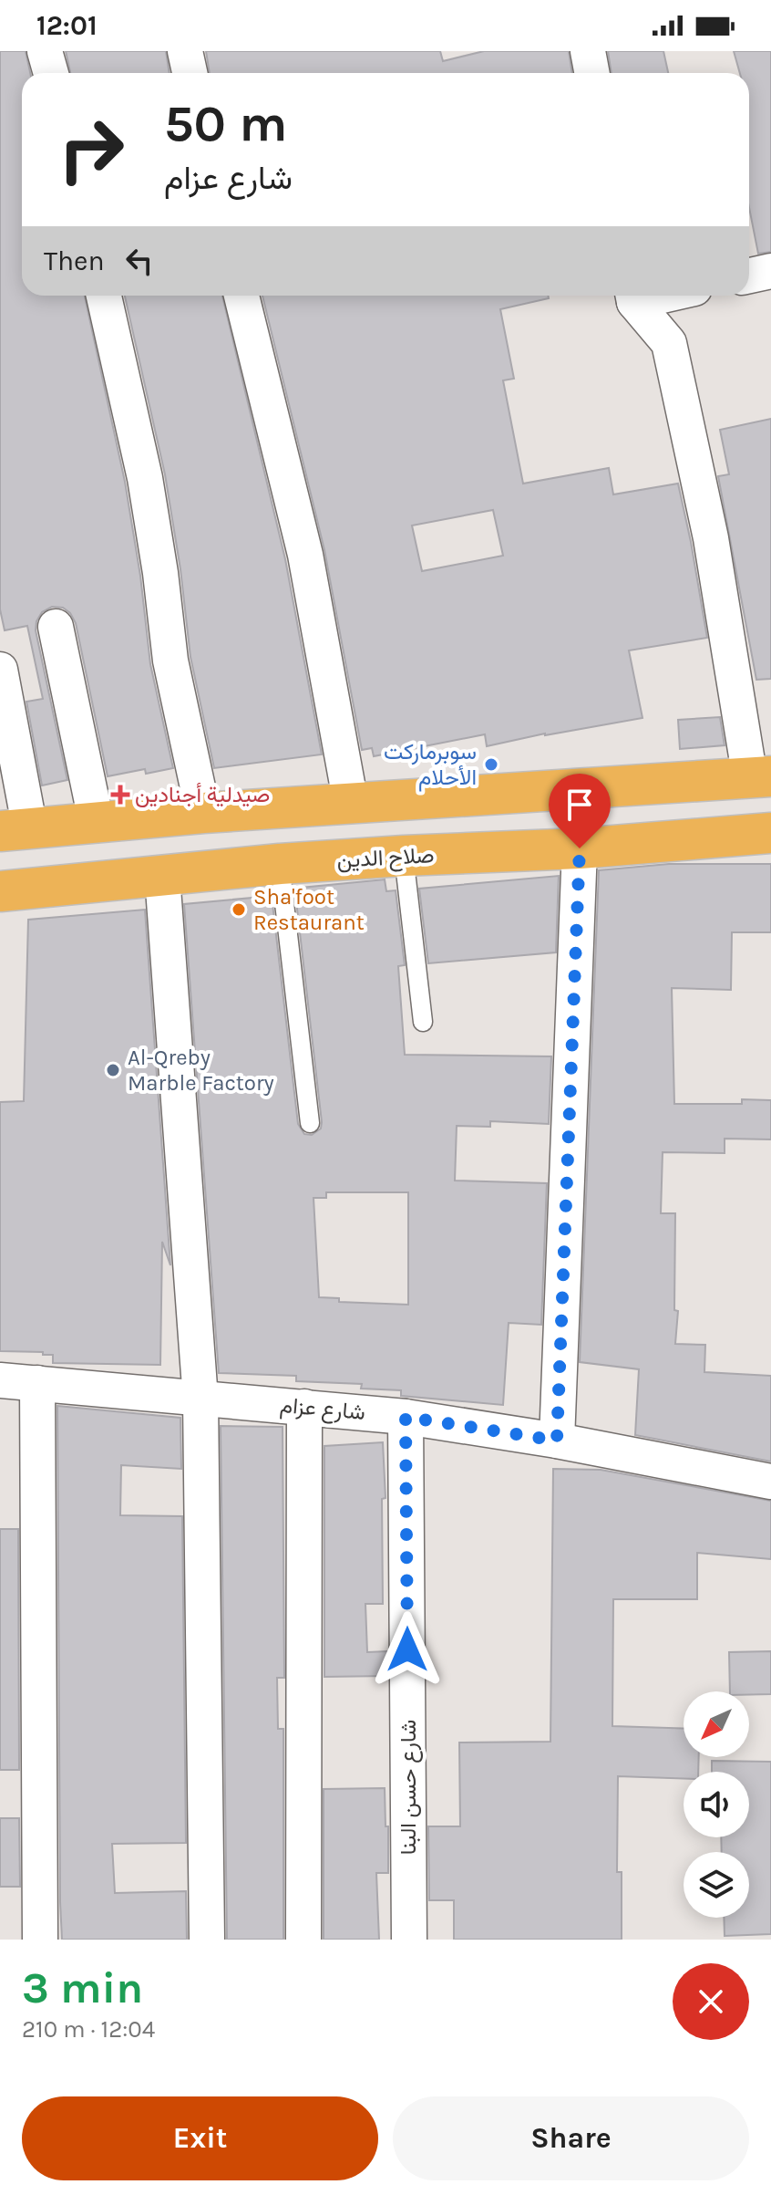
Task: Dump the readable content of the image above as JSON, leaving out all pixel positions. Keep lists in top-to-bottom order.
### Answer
{
  "streets": {
    "highway": ["صلاح الدين"],
    "street": ["شارع عزام", "شارع حسن البنا"]
  },
  "crossings": [
    ["شارع عزام", "شارع حسن البنا"]
  ],
  "places": {
    "other": ["سوبرماركت الأحلام", "Sha'foot Restaurant", "Al-Qreby Marble Factory"],
    "health": ["صيدلية أجنادين"]
  },
  "north": "bottom left",
  "page": {
    "status": "12:01",
    "turn": ["50 m", "شارع عزام"],
    "then": "Then",
    "heading": ["3 min", "210 m · 12:04"],
    "buttons": ["Exit", "Share"]
  }
}
